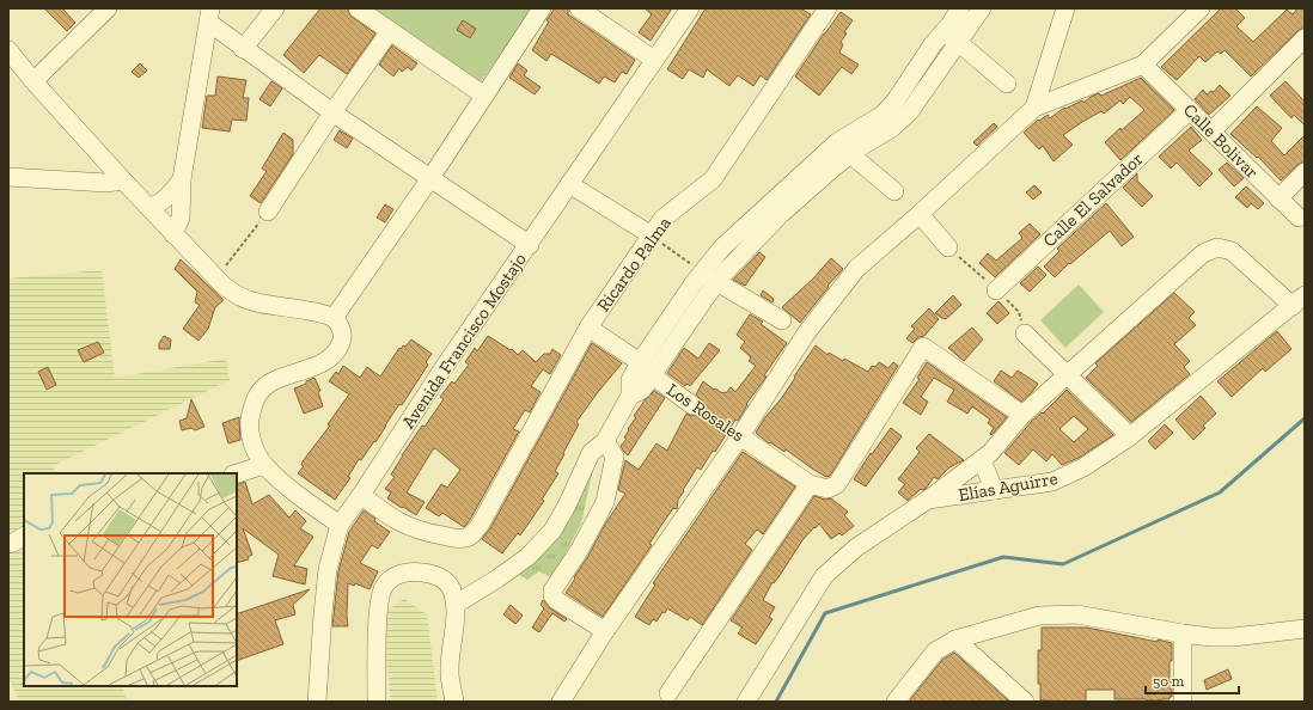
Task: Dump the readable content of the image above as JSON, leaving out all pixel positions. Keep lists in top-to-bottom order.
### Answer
{
  "streets": {
    "street": [
      "Calle Bolivar",
      "Calle El Salvador",
      "Ricardo Palma",
      "Avenida Francisco Mostajo",
      "Los Rosales",
      "Elías Aguirre"
    ]
  },
  "crossings": [
    ["Calle Bolivar", "Calle El Salvador"],
    ["Ricardo Palma", "Avenida Francisco Mostajo"],
    ["Ricardo Palma", "Los Rosales"]
  ],
  "scale_bar": "50 m"
}
